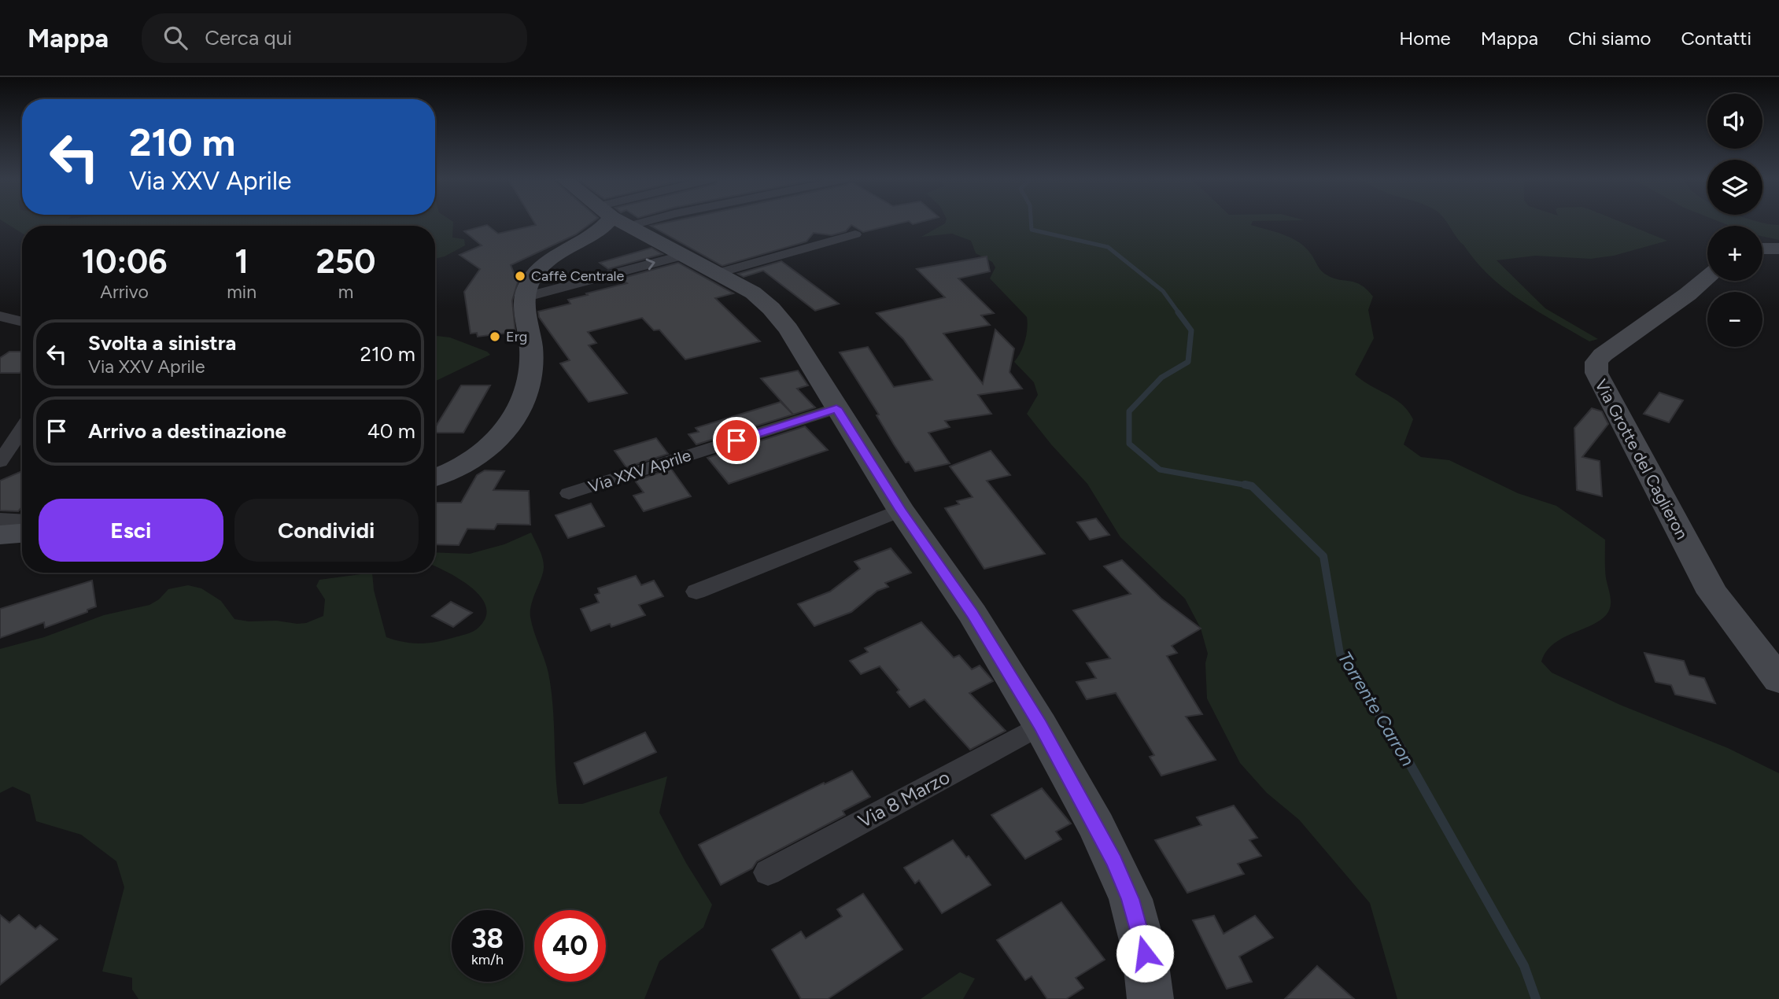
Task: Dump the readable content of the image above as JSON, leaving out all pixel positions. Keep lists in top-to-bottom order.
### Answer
{
  "streets": {
    "street": ["Via Grotte del Caglieron", "Via XXV Aprile", "Via 8 Marzo"]
  },
  "water": ["Torrente Carron"],
  "places": ["Caffè Centrale", "Erg"],
  "page": {
    "header": "Mappa",
    "search": "Cerca qui",
    "nav": [
      "Home",
      "Mappa",
      "Chi siamo",
      "Contatti"
    ],
    "map_buttons": ["+", "−"],
    "turn": ["210 m", "Via XXV Aprile"],
    "eta": [
      "10:06",
      "Arrivo",
      "1",
      "min",
      "250",
      "m"
    ],
    "list": [
      {
        "name": "Svolta a sinistra",
        "note": "Via XXV Aprile",
        "value": "210 m"
      },
      {
        "name": "Arrivo a destinazione",
        "value": "40 m"
      }
    ],
    "buttons": ["Esci", "Condividi"],
    "speed": "38 km/h",
    "limit": "40"
  }
}
